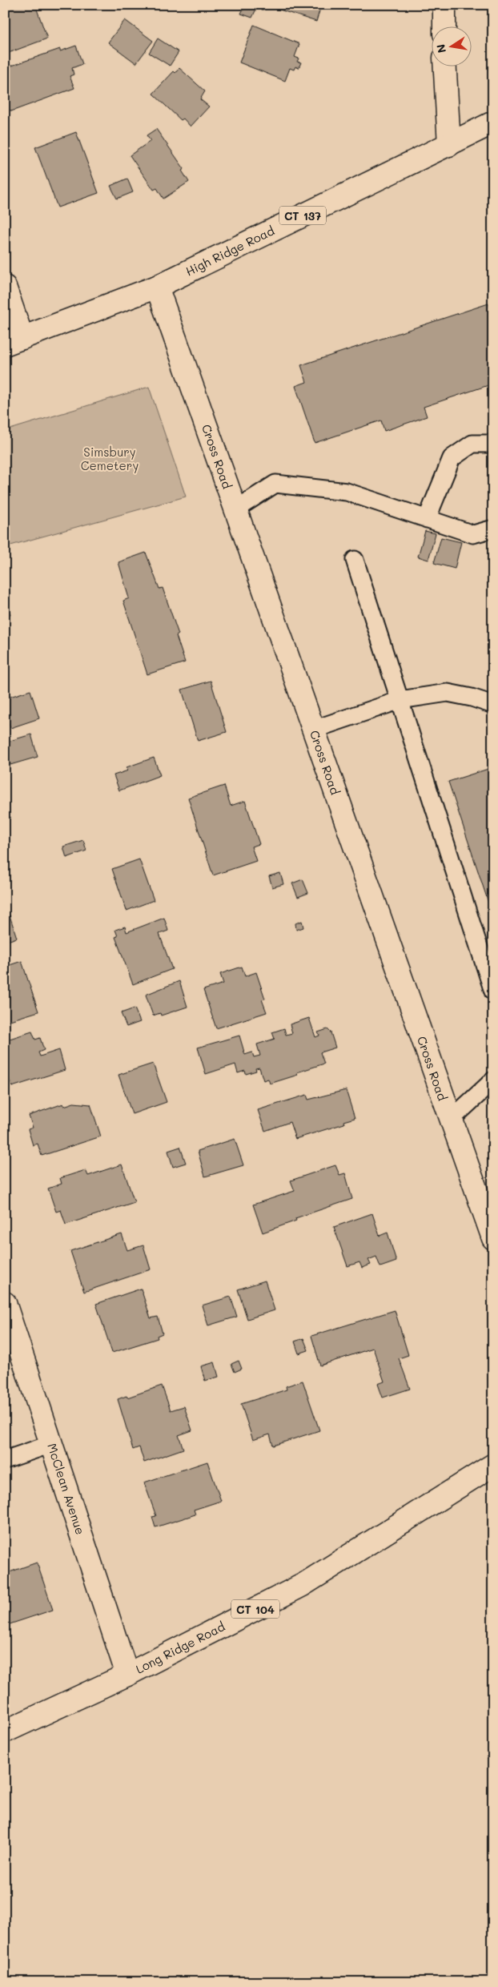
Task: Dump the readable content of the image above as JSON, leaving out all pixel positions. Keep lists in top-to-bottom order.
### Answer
{
  "streets": {
    "street": [
      "CT 137",
      "High Ridge Road",
      "Cross Road",
      "McClean Avenue",
      "CT 104",
      "Long Ridge Road"
    ]
  },
  "crossings": [
    ["High Ridge Road", "Cross Road"],
    ["McClean Avenue", "Long Ridge Road"]
  ],
  "parks": ["Simsbury Cemetery"],
  "north": "left"
}
